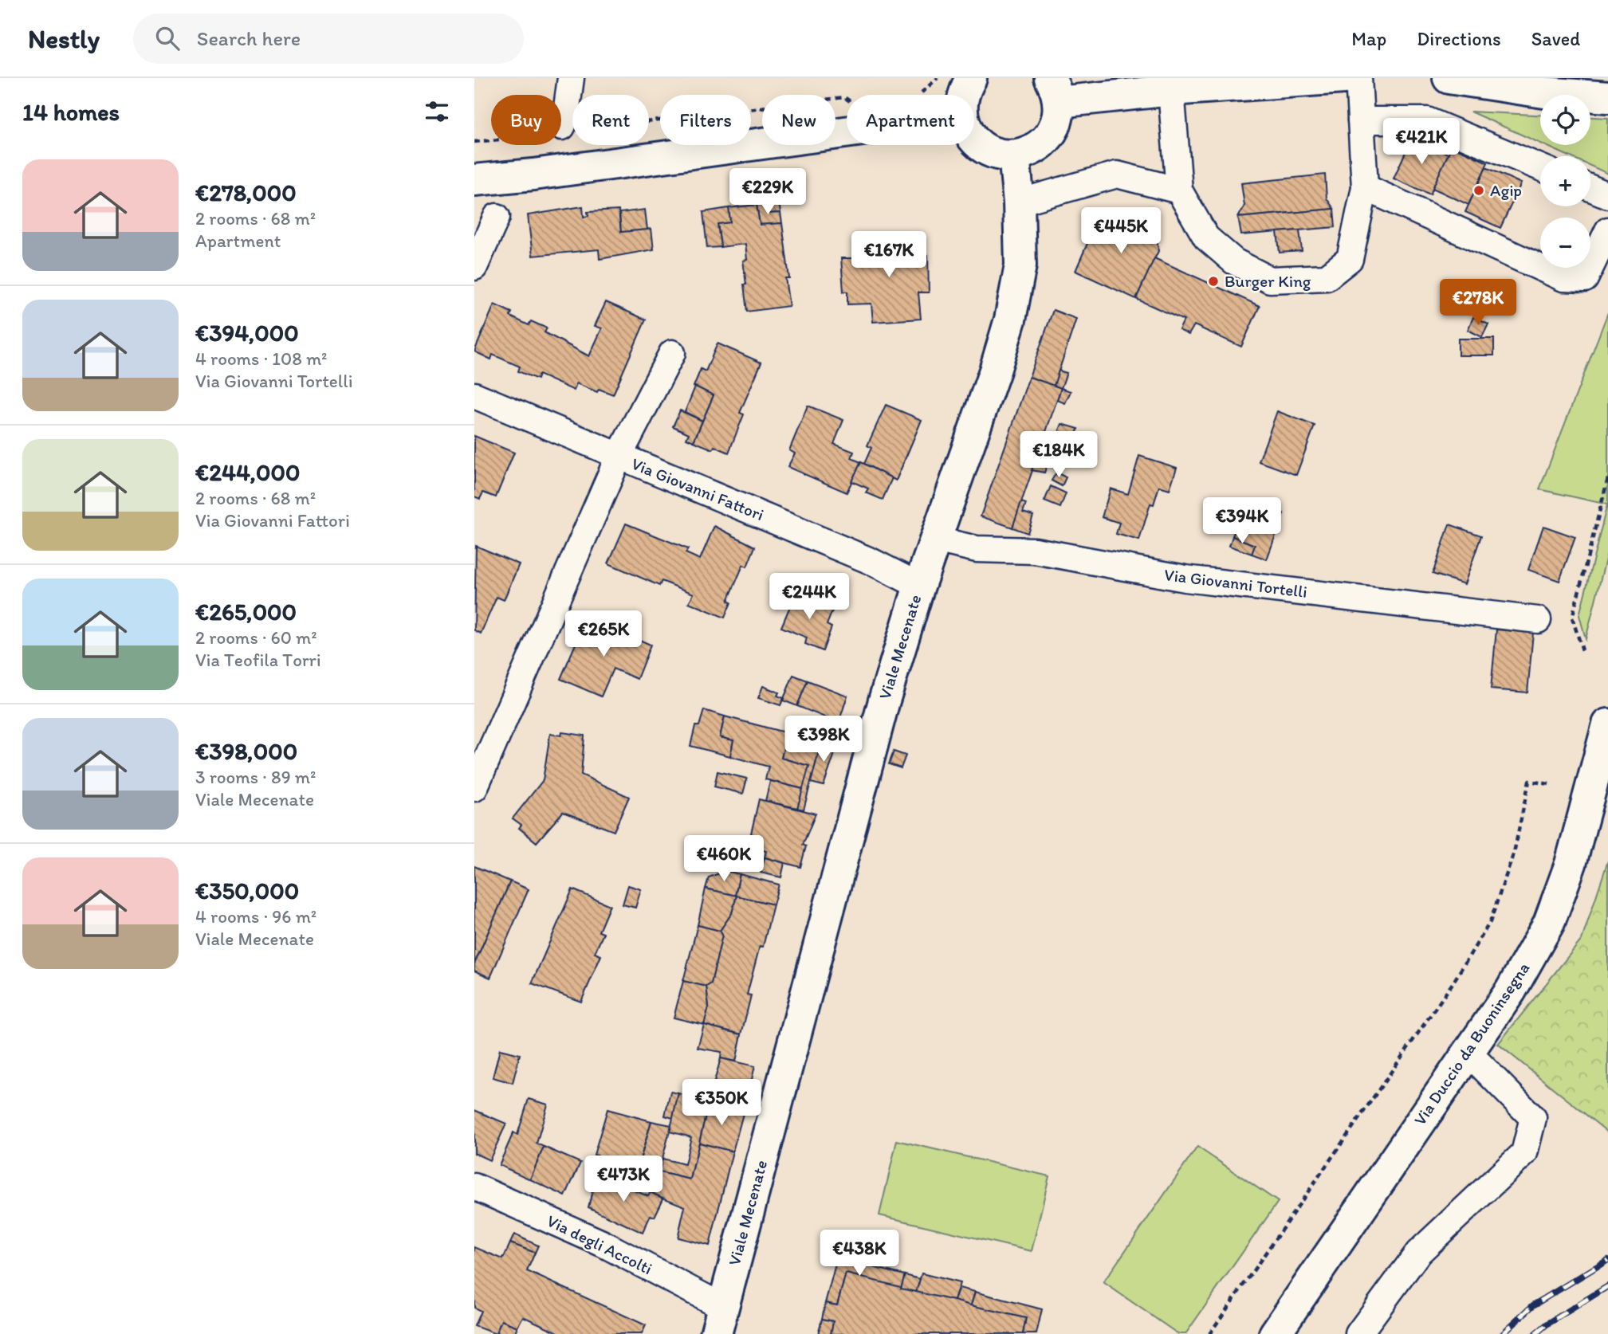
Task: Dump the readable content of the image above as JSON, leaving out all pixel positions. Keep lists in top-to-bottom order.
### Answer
{
  "streets": {
    "main road": ["Viale Mecenate", "Via Duccio da Buoninsegna"],
    "street": ["Via Giovanni Fattori", "Via Giovanni Tortelli", "Via degli Accolti"]
  },
  "crossings": [
    ["Via Giovanni Fattori", "Viale Mecenate"],
    ["Via Giovanni Tortelli", "Viale Mecenate"],
    ["Viale Mecenate", "Via degli Accolti"]
  ],
  "places": ["Agip", "Burger King"],
  "page": {
    "header": "Nestly",
    "search": "Search here",
    "nav": ["Map", "Directions", "Saved"],
    "heading": "14 homes",
    "map_buttons": ["+", "−"],
    "chip": [
      "Buy",
      "Rent",
      "Filters",
      "New",
      "Apartment"
    ],
    "price": [
      "€421K",
      "€229K",
      "€445K",
      "€167K",
      "€278K",
      "€184K",
      "€394K",
      "€244K",
      "€265K",
      "€398K",
      "€460K",
      "€350K",
      "€473K",
      "€438K"
    ],
    "list": [
      {
        "name": "€278,000",
        "note": "2 rooms · 68 m² · Apartment"
      },
      {
        "name": "€394,000",
        "note": "4 rooms · 108 m² · Via Giovanni Tortelli"
      },
      {
        "name": "€244,000",
        "note": "2 rooms · 68 m² · Via Giovanni Fattori"
      },
      {
        "name": "€265,000",
        "note": "2 rooms · 60 m² · Via Teofila Torri"
      },
      {
        "name": "€398,000",
        "note": "3 rooms · 89 m² · Viale Mecenate"
      },
      {
        "name": "€350,000",
        "note": "4 rooms · 96 m² · Viale Mecenate"
      }
    ]
  }
}
